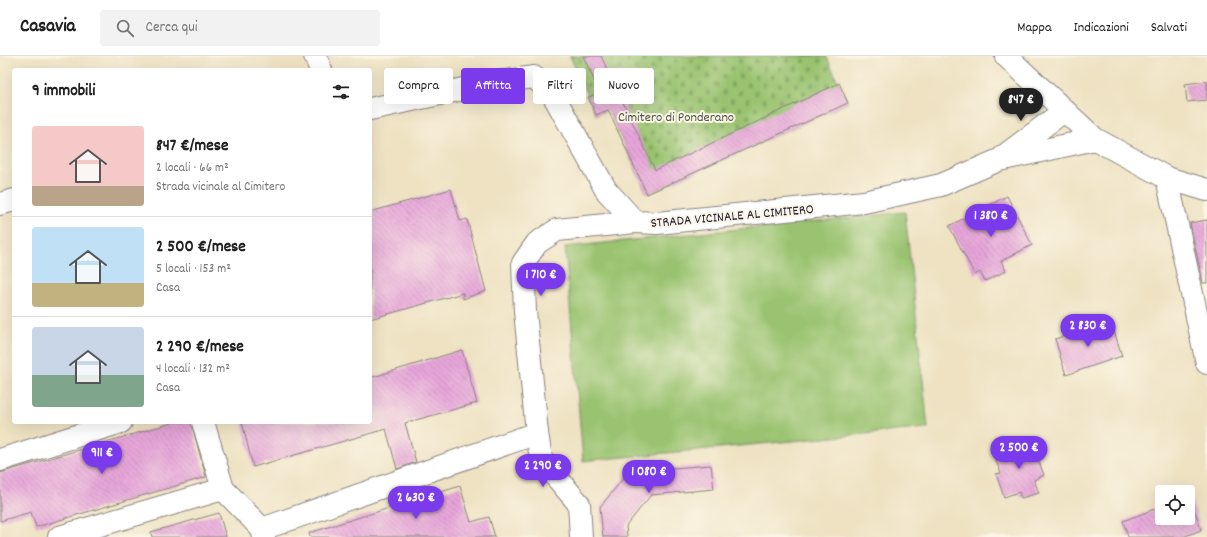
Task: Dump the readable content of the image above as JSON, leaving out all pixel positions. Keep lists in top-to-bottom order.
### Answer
{
  "streets": {
    "street": ["STRADA VICINALE AL CIMITERO"]
  },
  "parks": ["Cimitero di Ponderano"],
  "page": {
    "header": "Casavia",
    "search": "Cerca qui",
    "nav": ["Mappa", "Indicazioni", "Salvati"],
    "chip": [
      "Compra",
      "Affitta",
      "Filtri",
      "Nuovo"
    ],
    "heading": "9 immobili",
    "price": [
      "847 €",
      "1 380 €",
      "1 710 €",
      "2 830 €",
      "2 500 €",
      "911 €",
      "2 290 €",
      "1 080 €",
      "2 630 €"
    ],
    "list": [
      {
        "name": "847 €/mese",
        "note": "2 locali · 66 m² · Strada vicinale al Cimitero"
      },
      {
        "name": "2 500 €/mese",
        "note": "5 locali · 153 m² · Casa"
      },
      {
        "name": "2 290 €/mese",
        "note": "4 locali · 132 m² · Casa"
      }
    ]
  }
}
